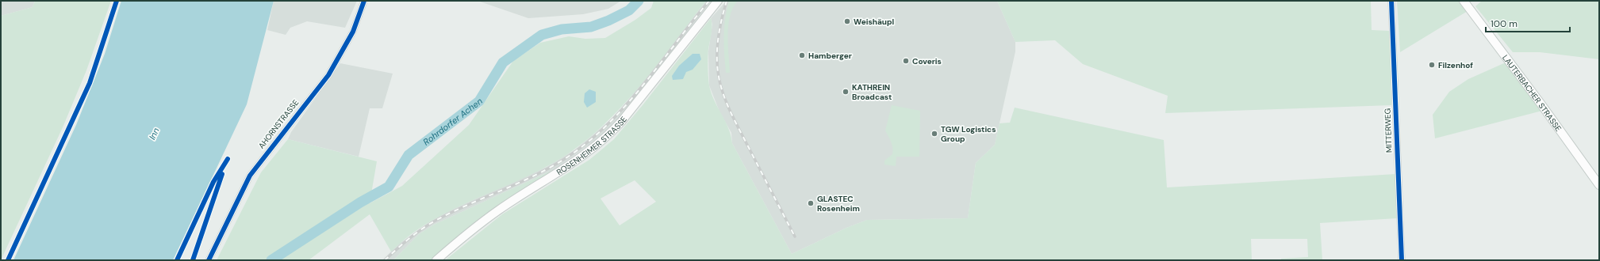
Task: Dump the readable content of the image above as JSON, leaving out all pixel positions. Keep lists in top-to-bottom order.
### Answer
{
  "streets": {
    "main road": ["LAUTERBACHER STRASSE", "ROSENHEIMER STRASSE"],
    "street": ["AHORNSTRASSE", "MITTERWEG"]
  },
  "water": ["Rohrdorfer Achen", "Inn"],
  "places": [
    "Weishäupl",
    "Hamberger",
    "Coveris",
    "Filzenhof",
    "KATHREIN Broadcast",
    "TGW Logistics Group",
    "GLASTEC Rosenheim"
  ],
  "scale_bar": "100 m"
}
